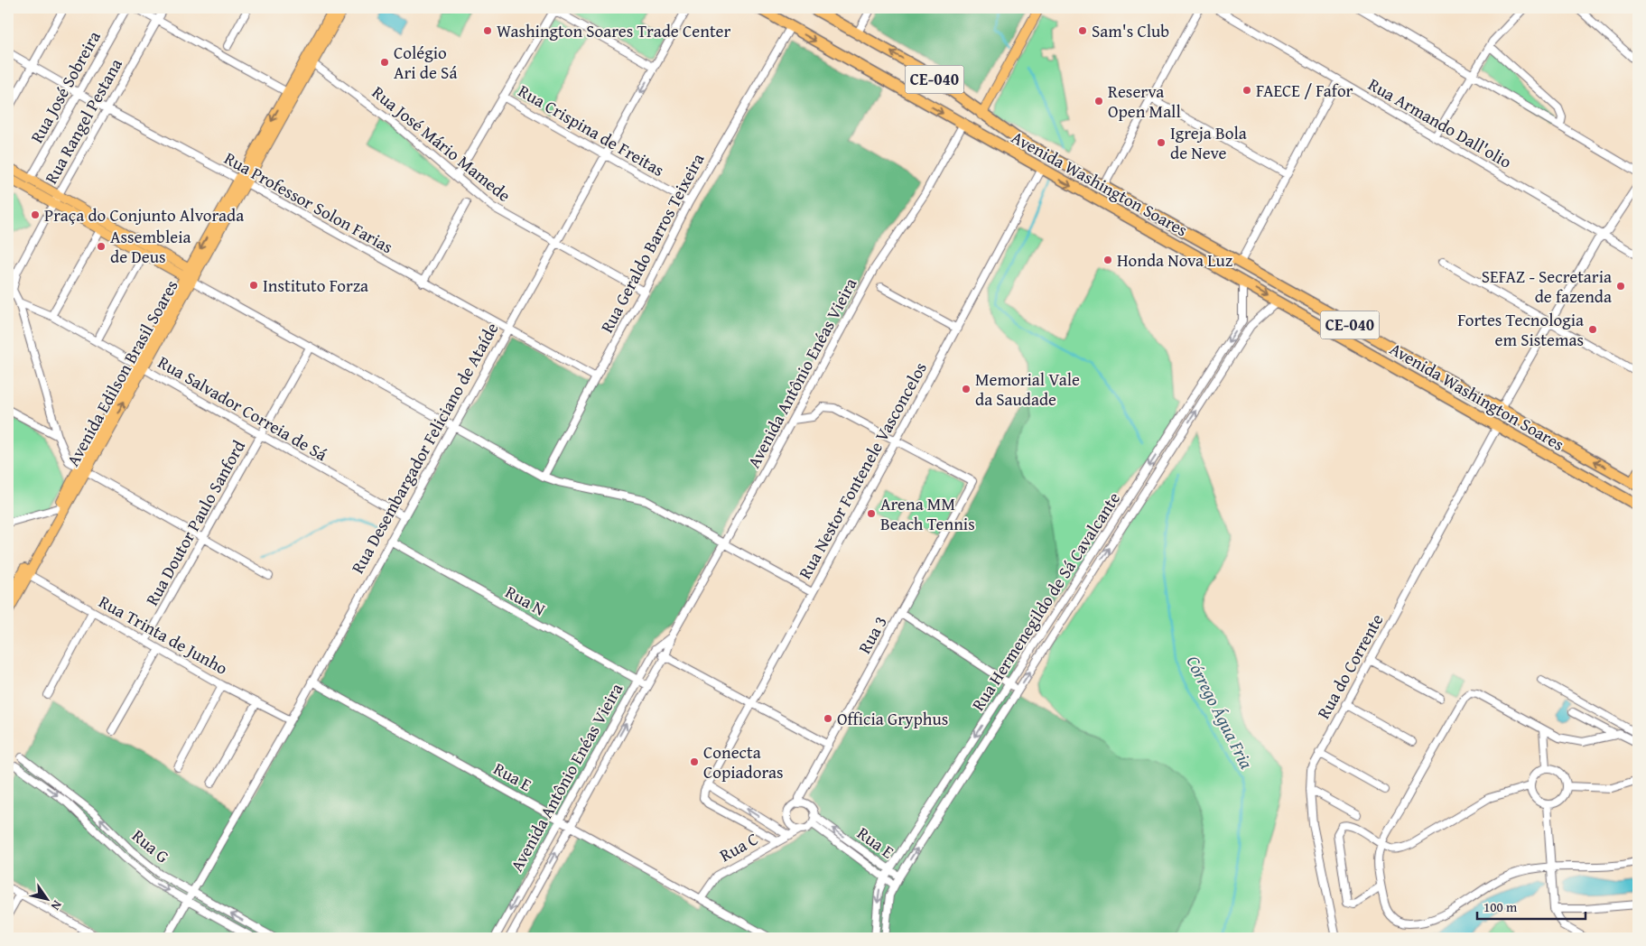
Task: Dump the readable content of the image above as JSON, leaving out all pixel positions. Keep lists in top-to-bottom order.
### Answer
{
  "streets": {
    "highway": ["CE-040", "Avenida Washington Soares"],
    "main road": ["Avenida Edilson Brasil Soares"],
    "street": [
      "Rua José Sobreira",
      "Rua Rangel Pestana",
      "Rua Armando Dall'olio",
      "Rua Crispina de Freitas",
      "Rua José Mário Mamede",
      "Rua Professor Solon Farias",
      "Rua Geraldo Barros Teixeira",
      "Avenida Antônio Enéas Vieira",
      "Rua Salvador Correia de Sá",
      "Rua Desembargador Feliciano de Ataíde",
      "Rua Nestor Fontenele Vasconcelos",
      "Rua Doutor Paulo Sanford",
      "Rua N",
      "Rua Hermenegildo de Sá Cavalcante",
      "Rua Trinta de Junho",
      "Rua 3",
      "Rua do Corrente",
      "Rua E",
      "Rua G",
      "Rua C"
    ]
  },
  "crossings": [
    ["Rua José Sobreira", "Rua Professor Solon Farias"],
    ["Rua Rangel Pestana", "Rua Professor Solon Farias"],
    ["Rua Crispina de Freitas", "Rua Geraldo Barros Teixeira"],
    ["Rua Crispina de Freitas", "Rua Desembargador Feliciano de Ataíde"],
    ["Rua José Mário Mamede", "Rua Geraldo Barros Teixeira"],
    ["Rua José Mário Mamede", "Avenida Edilson Brasil Soares"],
    ["Rua José Mário Mamede", "Rua Desembargador Feliciano de Ataíde"],
    ["Avenida Washington Soares", "Rua Geraldo Barros Teixeira"],
    ["Avenida Washington Soares", "Avenida Antônio Enéas Vieira"],
    ["Avenida Washington Soares", "Rua Nestor Fontenele Vasconcelos"],
    ["Avenida Washington Soares", "Rua Hermenegildo de Sá Cavalcante"],
    ["Avenida Washington Soares", "Rua do Corrente"],
    ["Rua Professor Solon Farias", "Rua Geraldo Barros Teixeira"],
    ["Rua Professor Solon Farias", "Avenida Edilson Brasil Soares"],
    ["Rua Professor Solon Farias", "Rua Desembargador Feliciano de Ataíde"],
    ["Avenida Edilson Brasil Soares", "Rua Salvador Correia de Sá"],
    ["Avenida Edilson Brasil Soares", "Rua Trinta de Junho"],
    ["Avenida Antônio Enéas Vieira", "Rua N"],
    ["Avenida Antônio Enéas Vieira", "Rua E"],
    ["Rua Salvador Correia de Sá", "Rua Desembargador Feliciano de Ataíde"],
    ["Rua Salvador Correia de Sá", "Rua Doutor Paulo Sanford"],
    ["Rua Desembargador Feliciano de Ataíde", "Rua N"],
    ["Rua Desembargador Feliciano de Ataíde", "Rua Trinta de Junho"],
    ["Rua Desembargador Feliciano de Ataíde", "Rua E"],
    ["Rua Desembargador Feliciano de Ataíde", "Rua G"],
    ["Rua Nestor Fontenele Vasconcelos", "Rua 3"],
    ["Rua Doutor Paulo Sanford", "Rua Trinta de Junho"],
    ["Rua Hermenegildo de Sá Cavalcante", "Rua E"],
    ["Rua 3", "Rua E"],
    ["Rua 3", "Rua C"],
    ["Rua E", "Rua C"]
  ],
  "water": ["Córrego Água Fria"],
  "places": [
    "Washington Soares Trade Center",
    "Sam's Club",
    "Colégio Ari de Sá",
    "FAECE / Fafor",
    "Reserva Open Mall",
    "Igreja Bola de Neve",
    "Praça do Conjunto Alvorada",
    "Assembleia de Deus",
    "Honda Nova Luz",
    "Instituto Forza",
    "SEFAZ - Secretaria de fazenda",
    "Fortes Tecnologia em Sistemas",
    "Memorial Vale da Saudade",
    "Arena MM Beach Tennis",
    "Officia Gryphus",
    "Conecta Copiadoras"
  ],
  "scale_bar": "100 m",
  "north": "bottom right"
}
